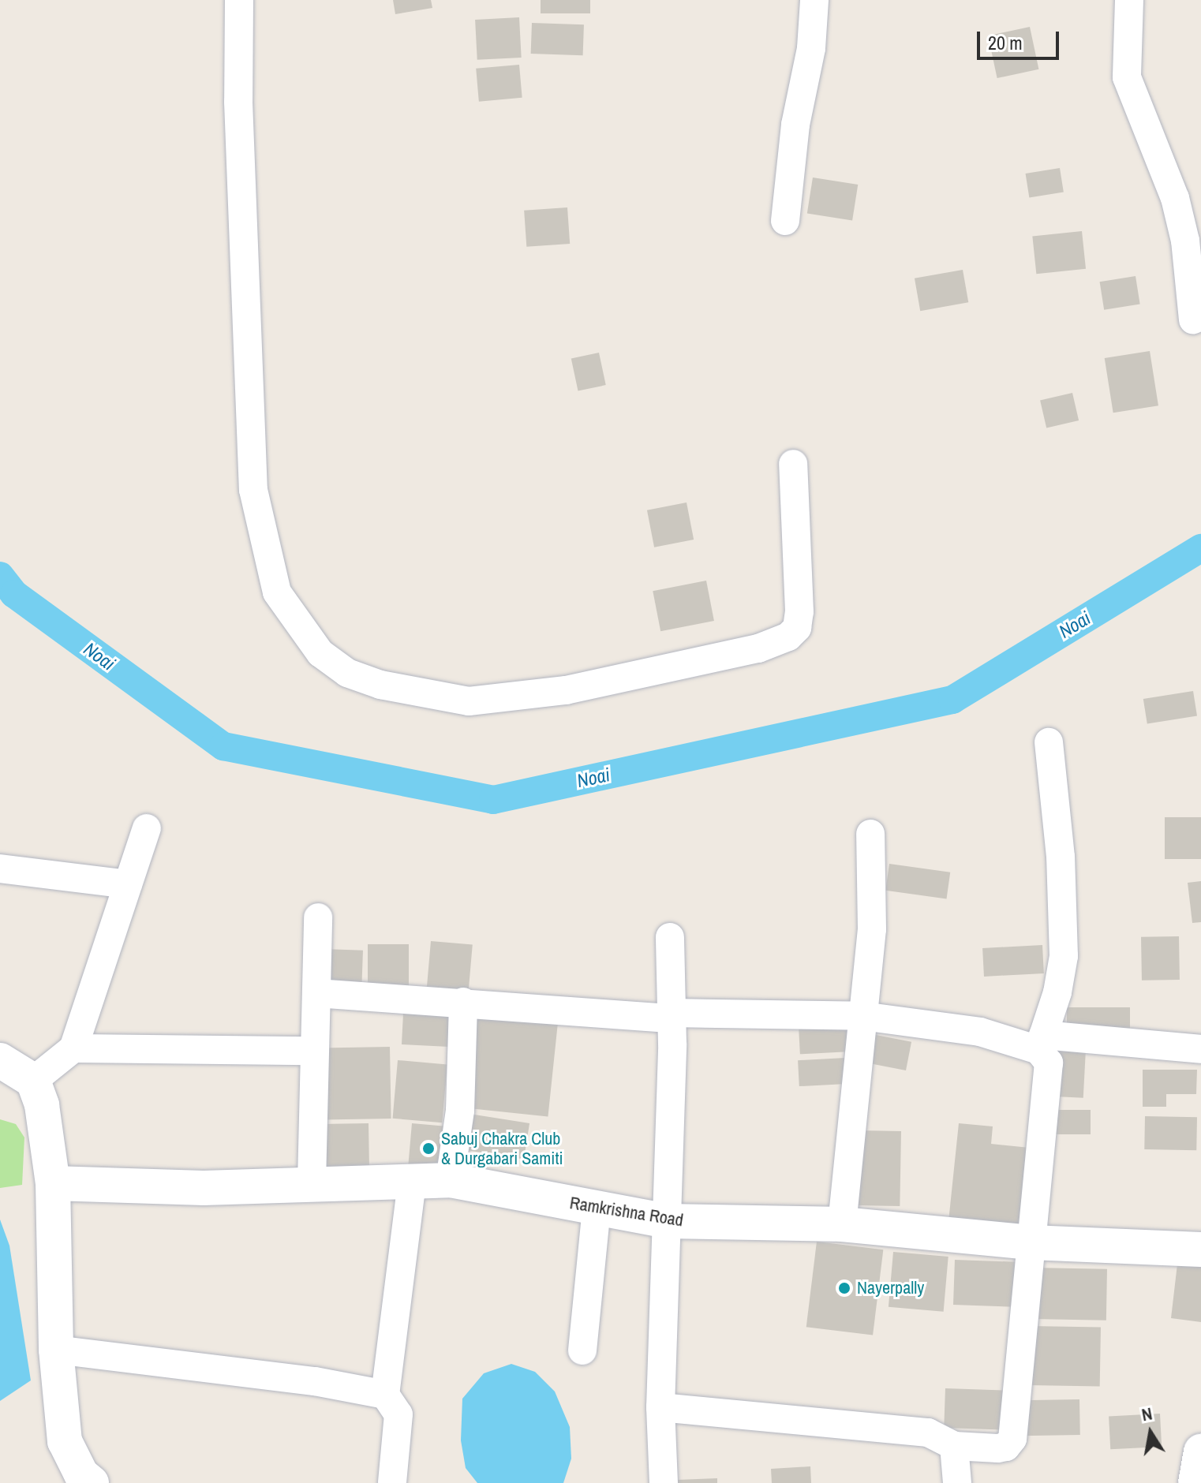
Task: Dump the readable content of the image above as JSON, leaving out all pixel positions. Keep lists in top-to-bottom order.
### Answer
{
  "streets": {
    "street": ["Ramkrishna Road"]
  },
  "water": ["Noai"],
  "places": ["Sabuj Chakra Club & Durgabari Samiti", "Nayerpally"],
  "scale_bar": "20 m",
  "north": "top"
}
